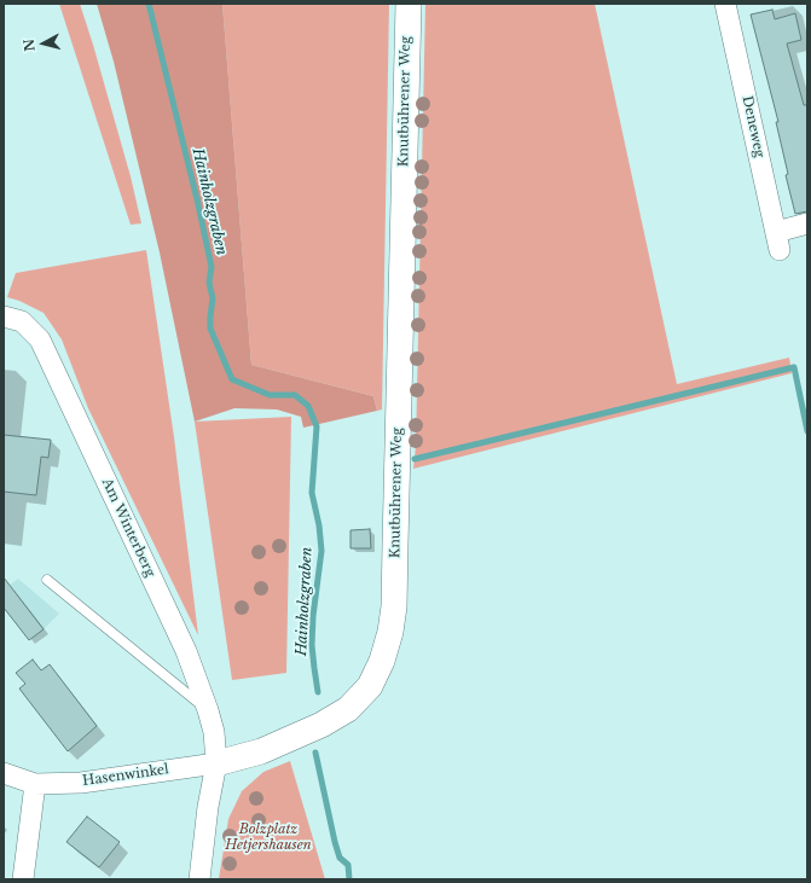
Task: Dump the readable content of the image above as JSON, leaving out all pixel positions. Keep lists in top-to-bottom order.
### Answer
{
  "streets": {
    "street": [
      "Knutbührener Weg",
      "Deneweg",
      "Am Winterberg",
      "Hasenwinkel"
    ]
  },
  "crossings": [
    ["Knutbührener Weg", "Am Winterberg"],
    ["Knutbührener Weg", "Hasenwinkel"],
    ["Am Winterberg", "Hasenwinkel"]
  ],
  "water": ["Hainholzgraben"],
  "parks": ["Bolzplatz Hetjershausen"],
  "north": "left"
}
